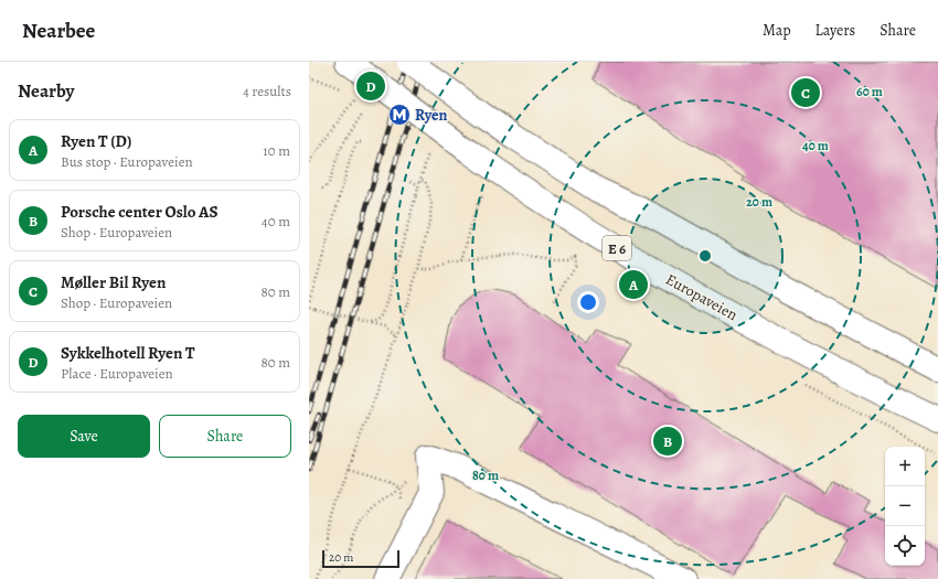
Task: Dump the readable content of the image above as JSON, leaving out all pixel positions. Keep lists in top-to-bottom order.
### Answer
{
  "streets": {
    "main road": ["E 6", "Europaveien"]
  },
  "places": {
    "metro station": ["Ryen"]
  },
  "scale_bar": "20 m",
  "page": {
    "header": "Nearbee",
    "nav": ["Map", "Layers", "Share"],
    "heading": ["Nearby", "4 results"],
    "pins": [
      "D",
      "C",
      "A",
      "B"
    ],
    "list": [
      {
        "mark": "A",
        "name": "Ryen T (D)",
        "note": "Bus stop · Europaveien",
        "value": "10 m"
      },
      {
        "mark": "B",
        "name": "Porsche center Oslo AS",
        "note": "Shop · Europaveien",
        "value": "40 m"
      },
      {
        "mark": "C",
        "name": "Møller Bil Ryen",
        "note": "Shop · Europaveien",
        "value": "80 m"
      },
      {
        "mark": "D",
        "name": "Sykkelhotell Ryen T",
        "note": "Place · Europaveien",
        "value": "80 m"
      }
    ],
    "buttons": ["Save", "Share"],
    "map_buttons": ["+", "−"],
    "scale": "20 m"
  },
  "rings": [
    "60 m",
    "40 m",
    "20 m",
    "80 m"
  ]
}
